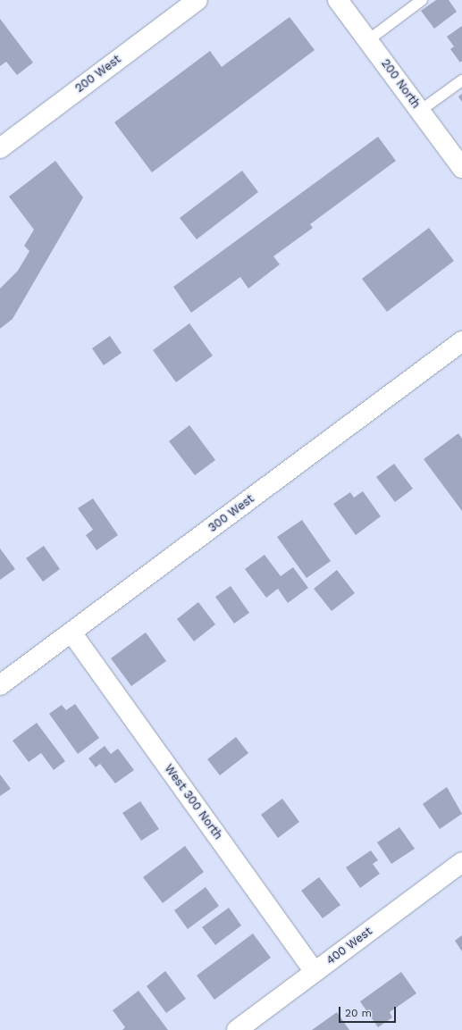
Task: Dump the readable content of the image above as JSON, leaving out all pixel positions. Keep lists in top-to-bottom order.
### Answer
{
  "streets": {
    "street": [
      "200 West",
      "200 North",
      "300 West",
      "West 300 North",
      "400 West"
    ]
  },
  "crossings": [
    ["300 West", "West 300 North"],
    ["West 300 North", "400 West"]
  ],
  "scale_bar": "20 m"
}
